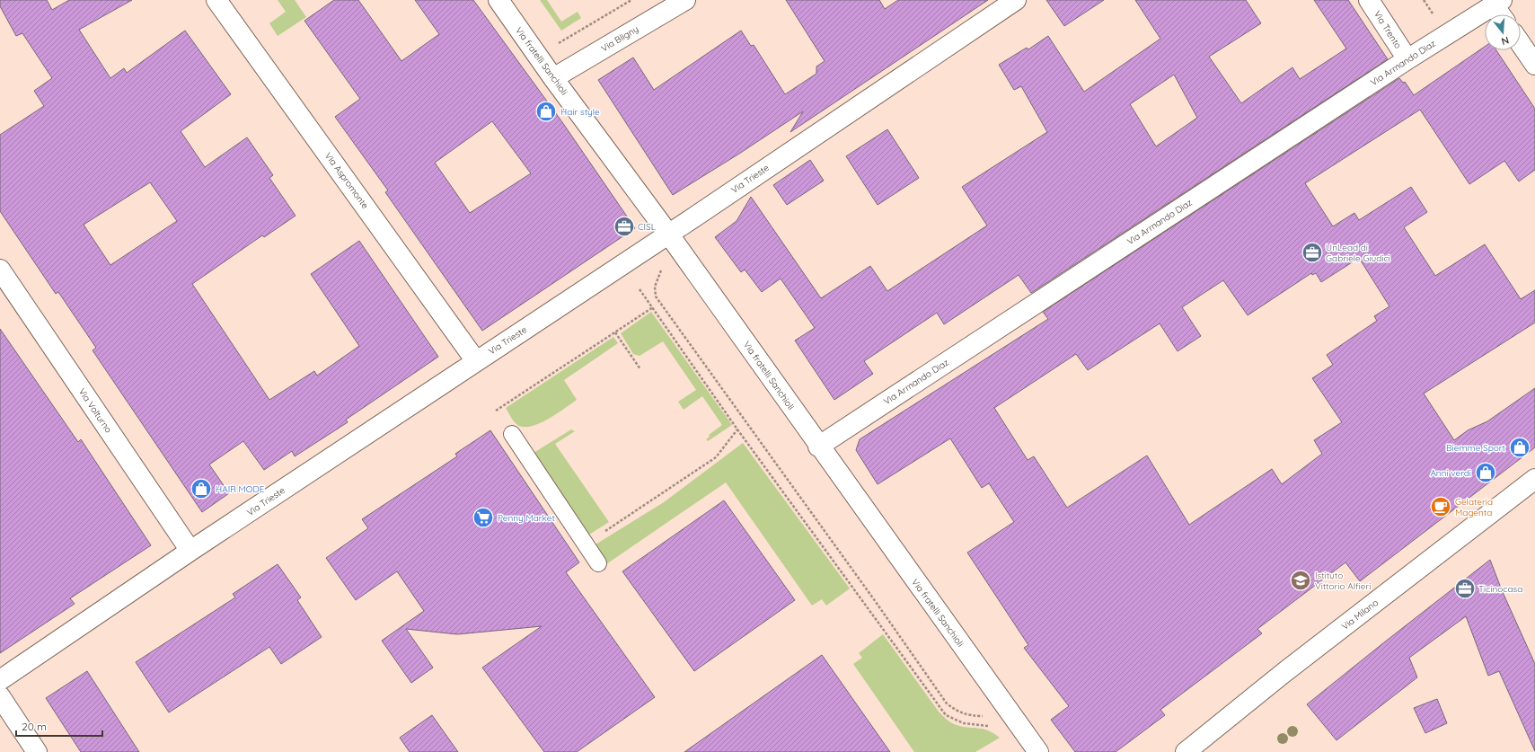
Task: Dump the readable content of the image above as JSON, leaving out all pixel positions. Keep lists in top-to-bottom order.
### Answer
{
  "streets": {
    "street": [
      "Via Trento",
      "Via Bligny",
      "Via fratelli Sanchioli",
      "Via Armando Diaz",
      "Via Trieste",
      "Via Aspromonte",
      "Via Volturno",
      "Via Milano"
    ]
  },
  "crossings": [
    ["Via Trento", "Via Armando Diaz"],
    ["Via Bligny", "Via fratelli Sanchioli"],
    ["Via fratelli Sanchioli", "Via Armando Diaz"],
    ["Via fratelli Sanchioli", "Via Trieste"],
    ["Via Trieste", "Via Aspromonte"],
    ["Via Trieste", "Via Volturno"]
  ],
  "places": {
    "shop": [
      "Hair style",
      "Biemme Sport",
      "Anni verdi",
      "HAIR MODE"
    ],
    "office": ["CISL", "UnLead di Gabriele Giudici", "Ticinocasa"],
    "cafe": ["Gelateria Magenta"],
    "supermarket": ["Penny Market"],
    "school or university": ["Istituto Vittorio Alfieri"]
  },
  "scale_bar": "20 m",
  "north": "bottom"
}
